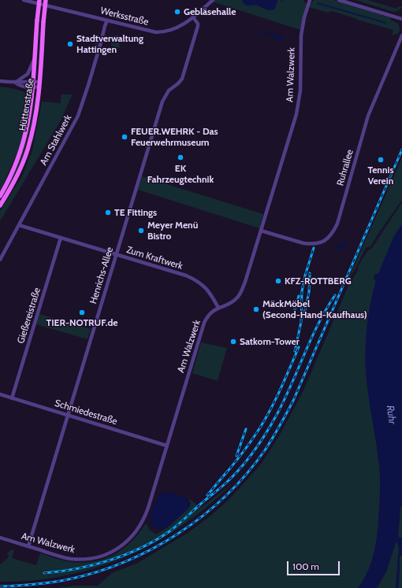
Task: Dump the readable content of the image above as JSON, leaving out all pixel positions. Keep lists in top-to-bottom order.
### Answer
{
  "streets": {
    "main road": ["Hüttenstraße"],
    "street": [
      "Werksstraße",
      "Am Walzwerk",
      "Am Stahlwerk",
      "Ruhrallee",
      "Zum Kraftwerk",
      "Henrichs-Allee",
      "Gießereistraße",
      "Schmiedestraße"
    ]
  },
  "crossings": [
    ["Werksstraße", "Am Stahlwerk"],
    ["Werksstraße", "Henrichs-Allee"],
    ["Am Walzwerk", "Ruhrallee"],
    ["Am Walzwerk", "Zum Kraftwerk"],
    ["Am Walzwerk", "Henrichs-Allee"],
    ["Am Walzwerk", "Schmiedestraße"],
    ["Am Stahlwerk", "Zum Kraftwerk"],
    ["Zum Kraftwerk", "Henrichs-Allee"],
    ["Zum Kraftwerk", "Gießereistraße"],
    ["Henrichs-Allee", "Schmiedestraße"],
    ["Gießereistraße", "Schmiedestraße"]
  ],
  "water": ["Ruhr"],
  "places": [
    "Gebläsehalle",
    "Stadtverwaltung Hattingen",
    "FEUER.WEHRK - Das Feuerwehrmuseum",
    "EK Fahrzeugtechnik",
    "Tennis Verein",
    "TE Fittings",
    "Meyer Menü Bistro",
    "KFZ-ROTTBERG",
    "MäckMöbel (Second-Hand-Kaufhaus)",
    "TIER-NOTRUF.de",
    "Satkom-Tower"
  ],
  "scale_bar": "100 m"
}
